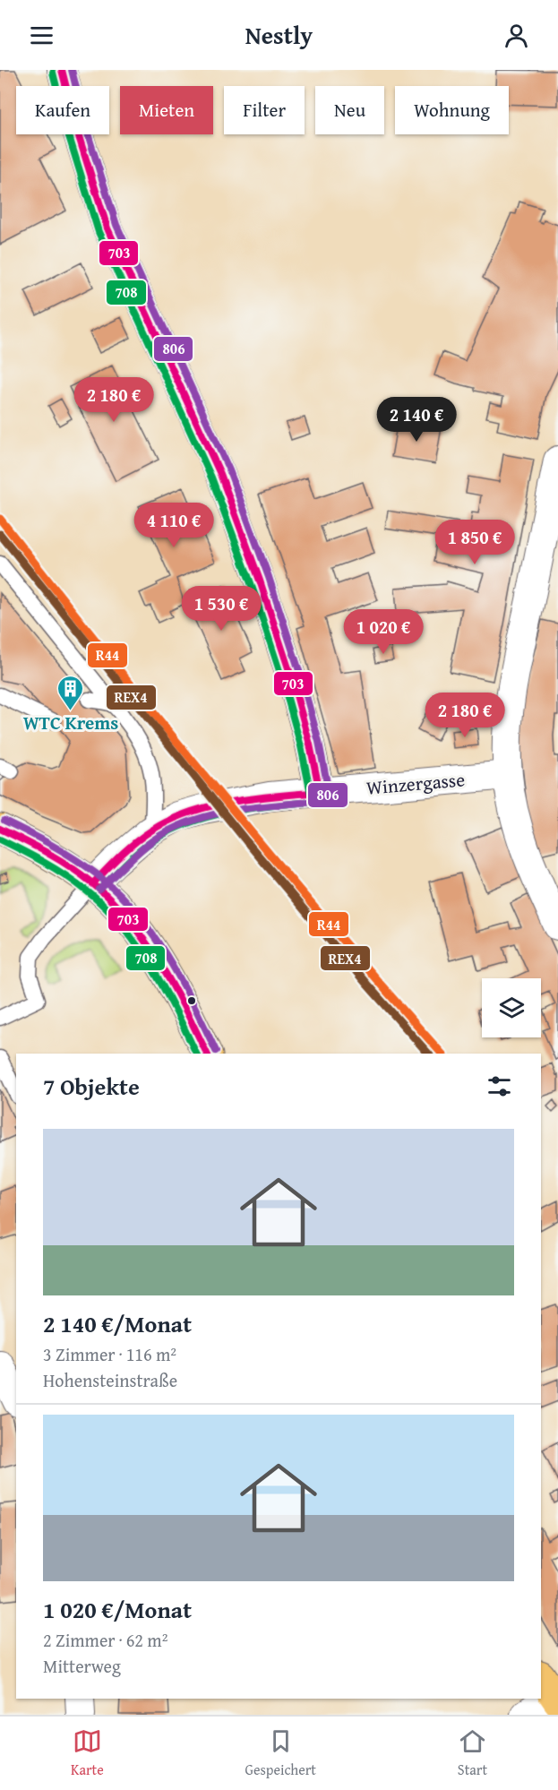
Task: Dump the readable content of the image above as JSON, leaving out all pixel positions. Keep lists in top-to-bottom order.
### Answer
{
  "streets": {
    "street": ["Winzergasse"]
  },
  "places": {
    "building": ["WTC Krems"]
  },
  "lines": [
    "transit line 703",
    "transit line 806",
    "transit line 708",
    "transit line R44",
    "transit line REX4"
  ],
  "page": {
    "header": "Nestly",
    "chip": [
      "Kaufen",
      "Mieten",
      "Filter",
      "Neu",
      "Wohnung"
    ],
    "price": [
      "2 180 €",
      "2 140 €",
      "4 110 €",
      "1 850 €",
      "1 530 €",
      "1 020 €",
      "2 180 €"
    ],
    "heading": "7 Objekte",
    "list": [
      {
        "name": "2 140 €/Monat",
        "note": "3 Zimmer · 116 m² · Hohensteinstraße"
      },
      {
        "name": "1 020 €/Monat",
        "note": "2 Zimmer · 62 m² · Mitterweg"
      }
    ],
    "tabs": ["Karte", "Gespeichert", "Start"]
  }
}
